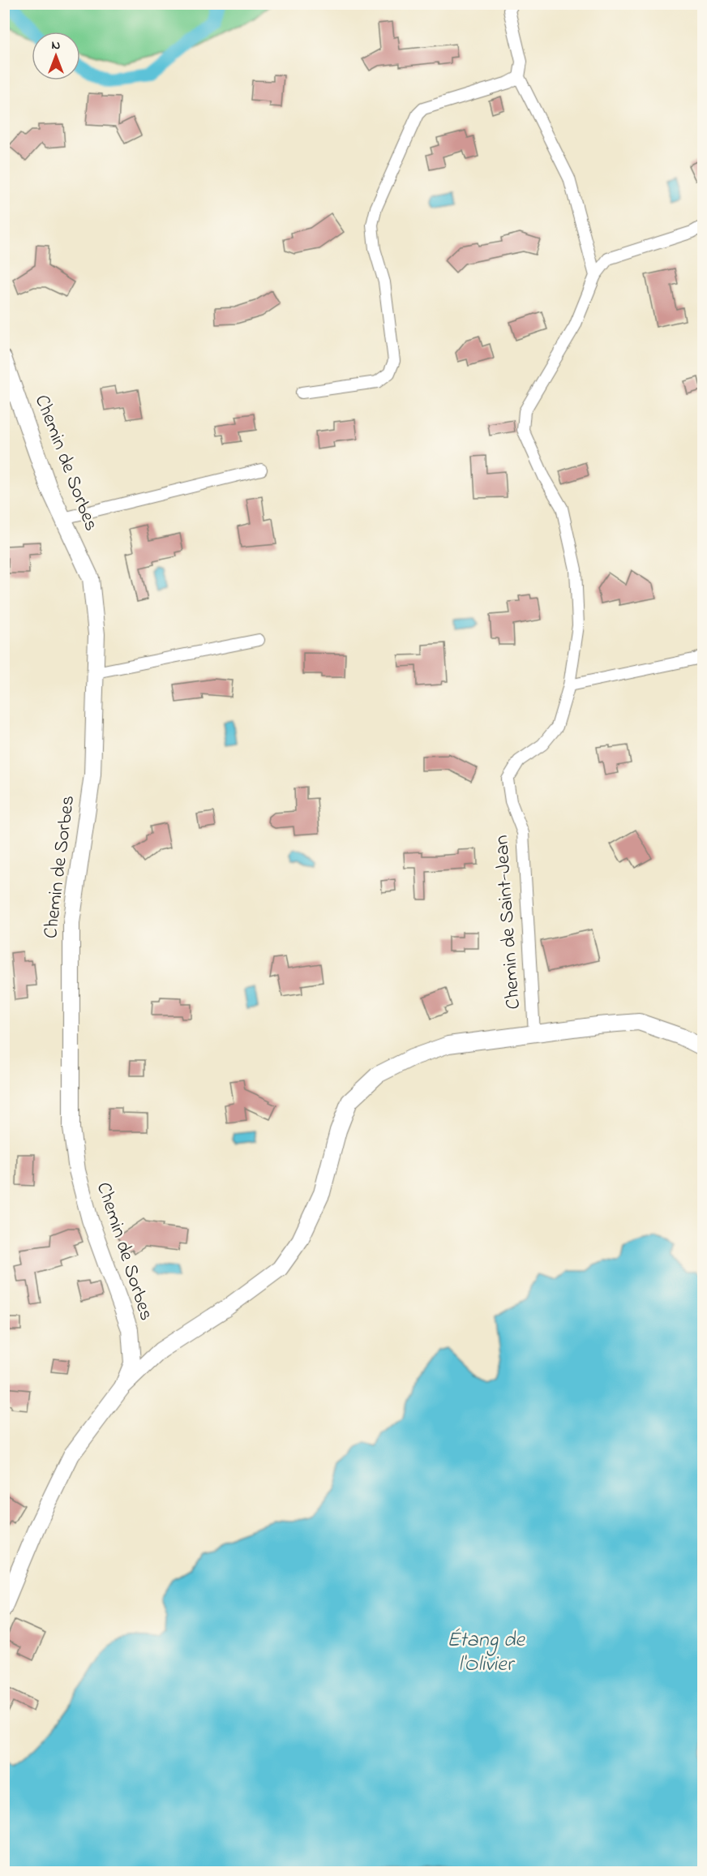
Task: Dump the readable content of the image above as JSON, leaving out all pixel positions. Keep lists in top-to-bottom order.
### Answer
{
  "streets": {
    "street": ["Chemin de Sorbes", "Chemin de Saint-Jean"]
  },
  "water": ["Étang de l'Olivier"],
  "north": "top"
}
